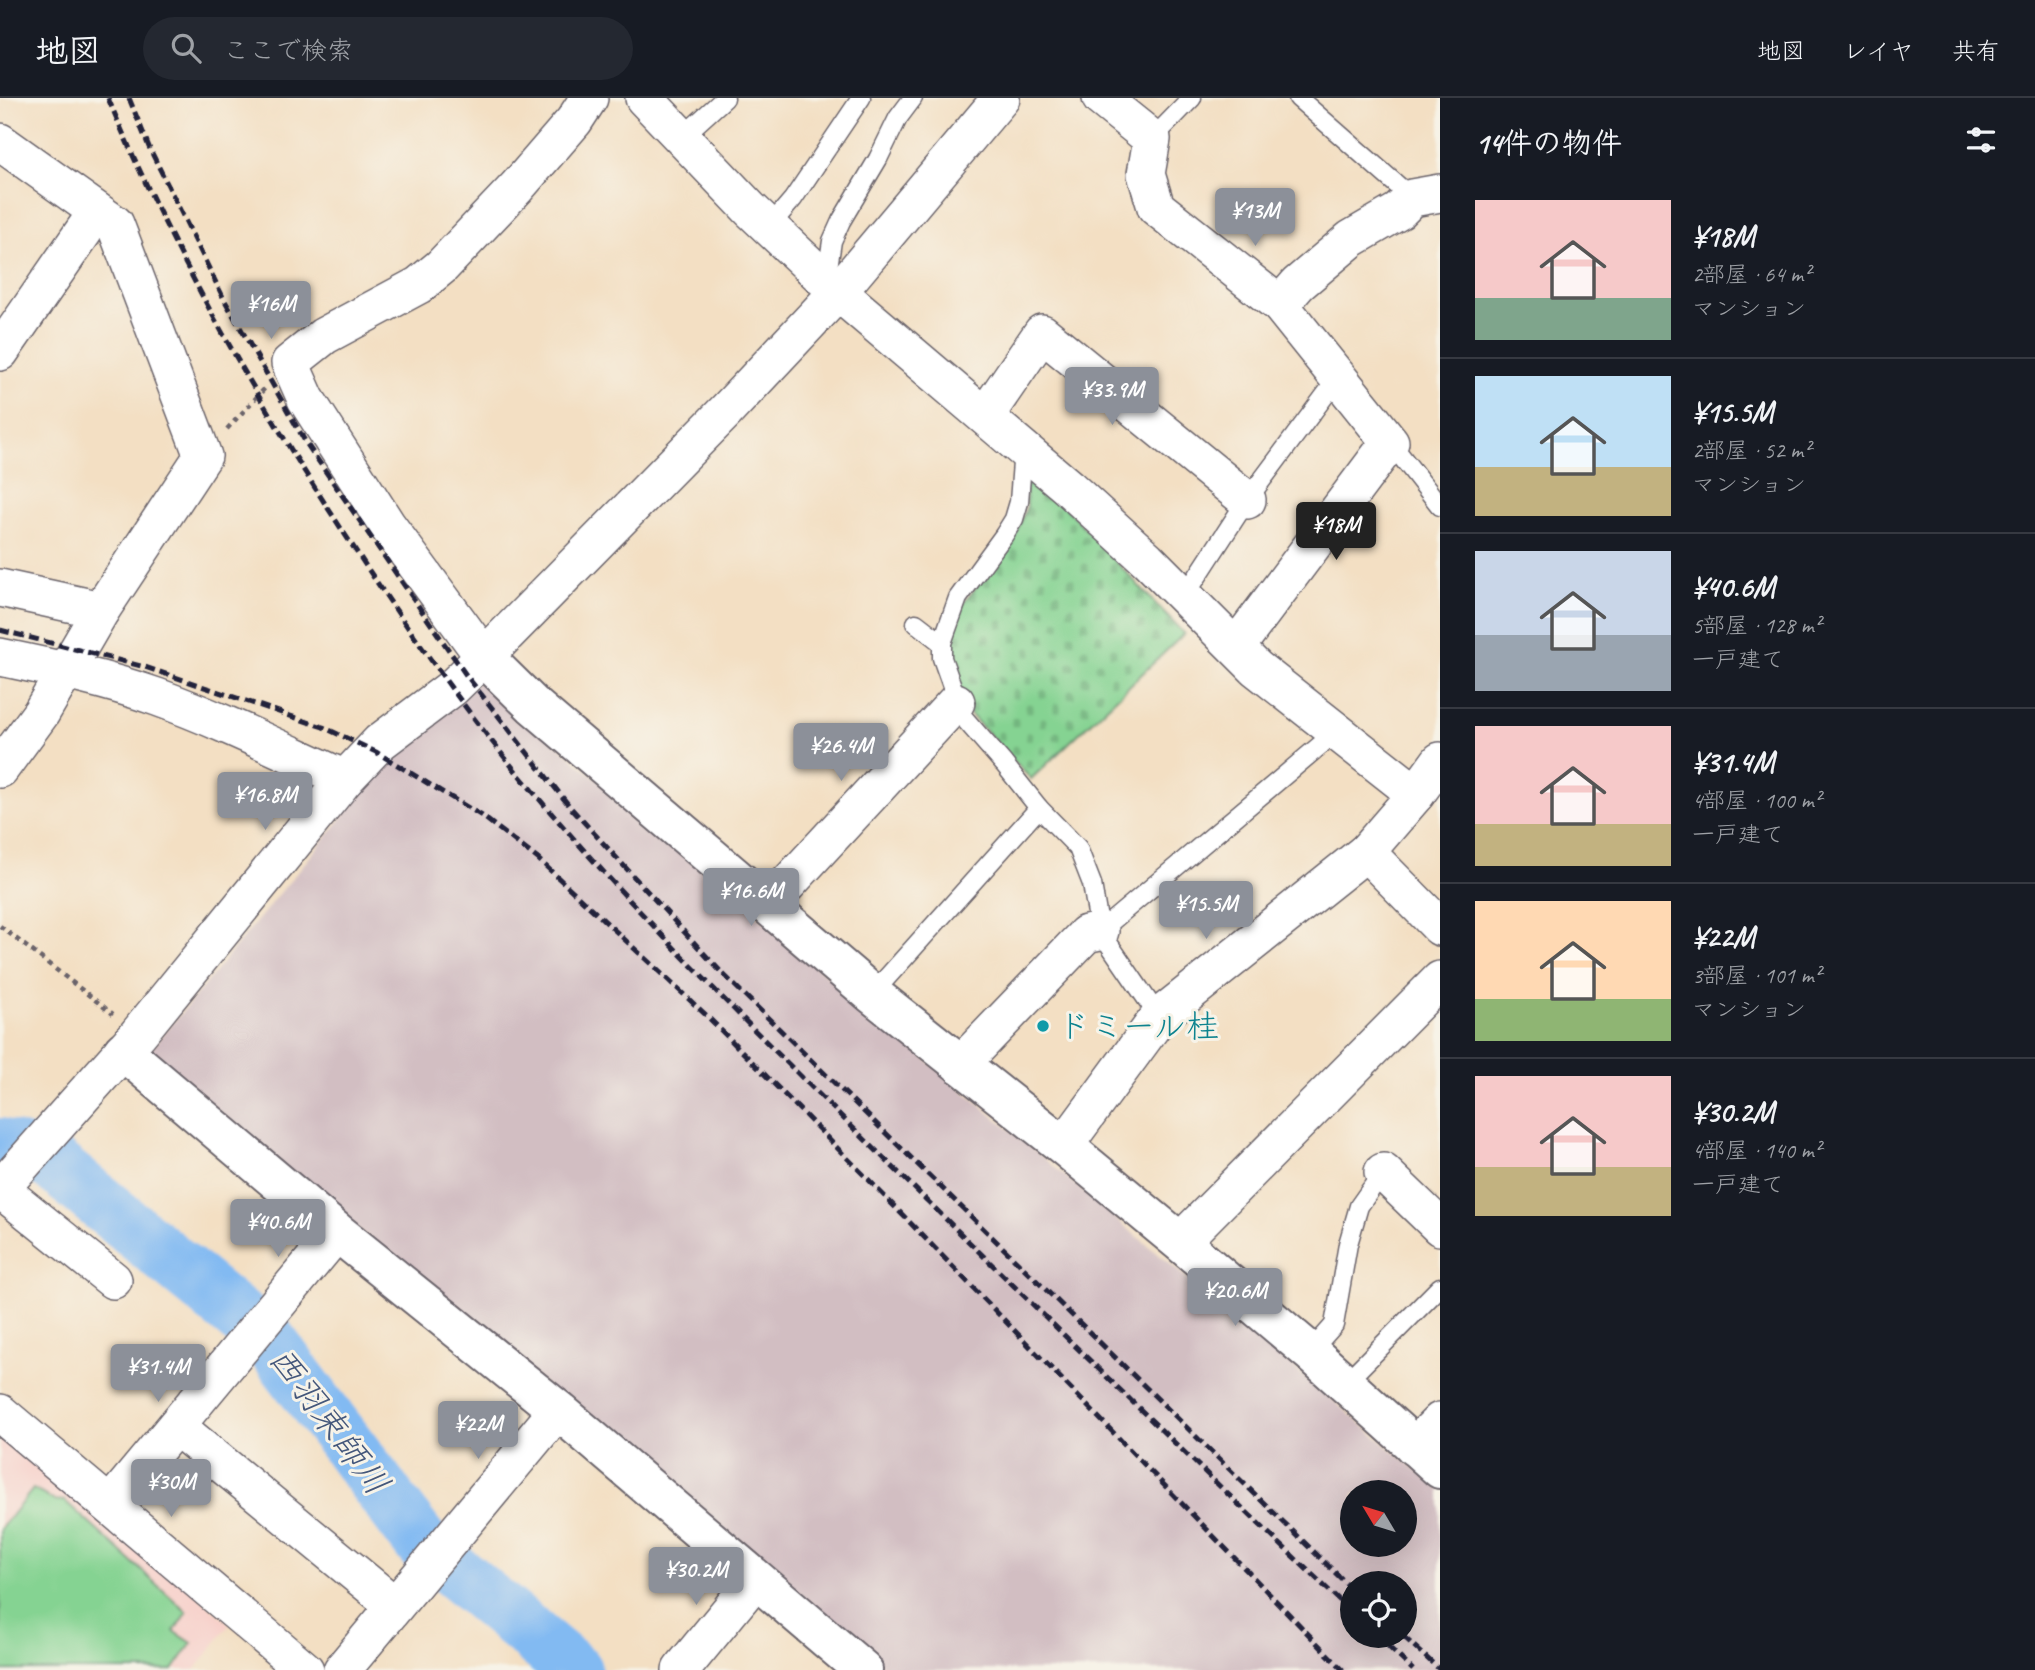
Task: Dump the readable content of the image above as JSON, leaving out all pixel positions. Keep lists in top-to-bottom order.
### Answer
{
  "water": ["西羽束師川"],
  "places": ["ドミール桂"],
  "north": "top left",
  "page": {
    "header": "地図",
    "search": "ここで検索",
    "nav": ["地図", "レイヤ", "共有"],
    "heading": "14件の物件",
    "list": [
      {
        "name": "¥18M",
        "note": "2部屋 · 64 m² · マンション"
      },
      {
        "name": "¥15.5M",
        "note": "2部屋 · 52 m² · マンション"
      },
      {
        "name": "¥40.6M",
        "note": "5部屋 · 128 m² · 一戸建て"
      },
      {
        "name": "¥31.4M",
        "note": "4部屋 · 100 m² · 一戸建て"
      },
      {
        "name": "¥22M",
        "note": "3部屋 · 101 m² · マンション"
      },
      {
        "name": "¥30.2M",
        "note": "4部屋 · 140 m² · 一戸建て"
      }
    ],
    "price": [
      "¥13M",
      "¥16M",
      "¥33.9M",
      "¥18M",
      "¥26.4M",
      "¥16.8M",
      "¥16.6M",
      "¥15.5M",
      "¥40.6M",
      "¥20.6M",
      "¥31.4M",
      "¥22M",
      "¥30M",
      "¥30.2M"
    ]
  }
}
